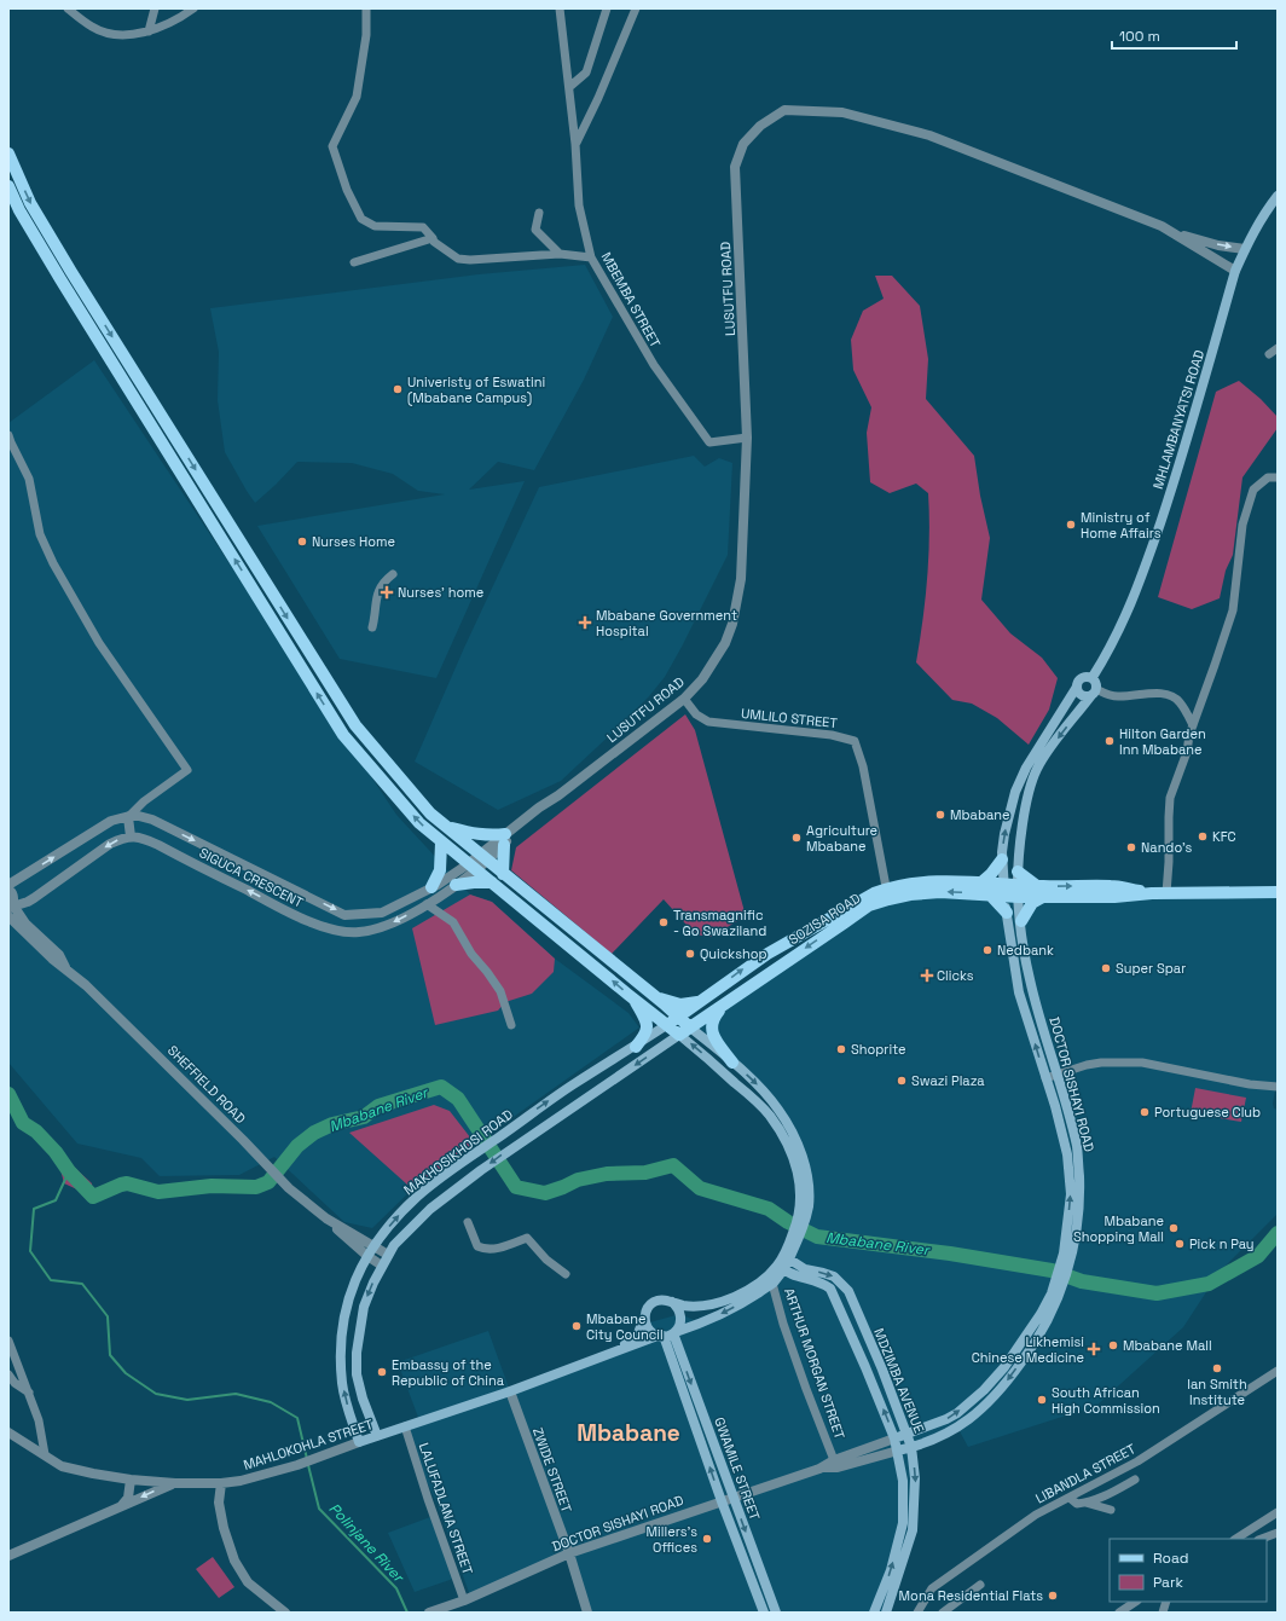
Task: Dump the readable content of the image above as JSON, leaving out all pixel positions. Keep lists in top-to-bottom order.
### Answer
{
  "streets": {
    "main road": [
      "MHLAMBANYATSI ROAD",
      "SOZISA ROAD",
      "DOCTOR SISHAYI ROAD",
      "MAKHOSIKHOSI ROAD",
      "MDZIMBA AVENUE",
      "MAHLOKOHLA STREET",
      "GWAMILE STREET"
    ],
    "street": [
      "LUSUTFU ROAD",
      "MBEMBA STREET",
      "UMLILO STREET",
      "SIGUCA CRESCENT",
      "SHEFFIELD ROAD",
      "ARTHUR MORGAN STREET",
      "ZWIDE STREET",
      "LIBANDLA STREET",
      "LALUFADLANA STREET"
    ]
  },
  "crossings": [
    ["LUSUTFU ROAD", "MBEMBA STREET"],
    ["LUSUTFU ROAD", "MHLAMBANYATSI ROAD"],
    ["LUSUTFU ROAD", "UMLILO STREET"],
    ["LUSUTFU ROAD", "SIGUCA CRESCENT"],
    ["UMLILO STREET", "SOZISA ROAD"],
    ["SOZISA ROAD", "DOCTOR SISHAYI ROAD"],
    ["SOZISA ROAD", "MAKHOSIKHOSI ROAD"],
    ["SHEFFIELD ROAD", "MAKHOSIKHOSI ROAD"],
    ["DOCTOR SISHAYI ROAD", "ARTHUR MORGAN STREET"],
    ["DOCTOR SISHAYI ROAD", "MDZIMBA AVENUE"],
    ["DOCTOR SISHAYI ROAD", "GWAMILE STREET"],
    ["DOCTOR SISHAYI ROAD", "ZWIDE STREET"],
    ["DOCTOR SISHAYI ROAD", "LALUFADLANA STREET"],
    ["MAKHOSIKHOSI ROAD", "MAHLOKOHLA STREET"],
    ["MAHLOKOHLA STREET", "GWAMILE STREET"],
    ["MAHLOKOHLA STREET", "ZWIDE STREET"],
    ["MAHLOKOHLA STREET", "LALUFADLANA STREET"]
  ],
  "districts": ["Mbabane"],
  "water": ["Mbabane River", "Polinjane River"],
  "places": {
    "other": [
      "Univeristy of Eswatini (Mbabane Campus)",
      "Ministry of Home Affairs",
      "Nurses Home",
      "Hilton Garden Inn Mbabane",
      "Mbabane",
      "KFC",
      "Agriculture Mbabane",
      "Nando's",
      "Transmagnific - Go Swaziland",
      "Nedbank",
      "Quickshop",
      "Super Spar",
      "Shoprite",
      "Swazi Plaza",
      "Portuguese Club",
      "Mbabane Shopping Mall",
      "Pick n Pay",
      "Mbabane City Council",
      "Mbabane Mall",
      "Ian Smith Institute",
      "Embassy of the Republic of China",
      "South African High Commission",
      "Millers's Offices",
      "Mona Residential Flats"
    ],
    "health": [
      "Nurses' home",
      "Mbabane Government Hospital",
      "Clicks",
      "Likhemisi Chinese Medicine"
    ]
  },
  "legend": ["Road", "Park"],
  "scale_bar": "100 m"
}
